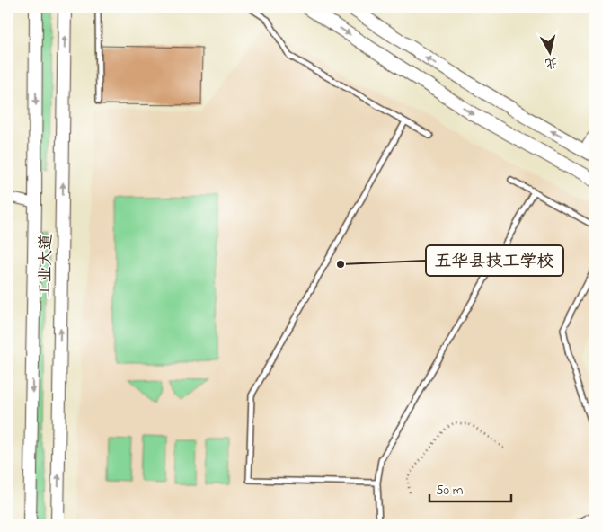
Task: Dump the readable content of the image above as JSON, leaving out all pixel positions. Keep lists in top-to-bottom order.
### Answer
{
  "streets": {
    "main road": ["工业大道"]
  },
  "places": ["五华县技工学校"],
  "scale_bar": "50 m",
  "north": "bottom"
}
